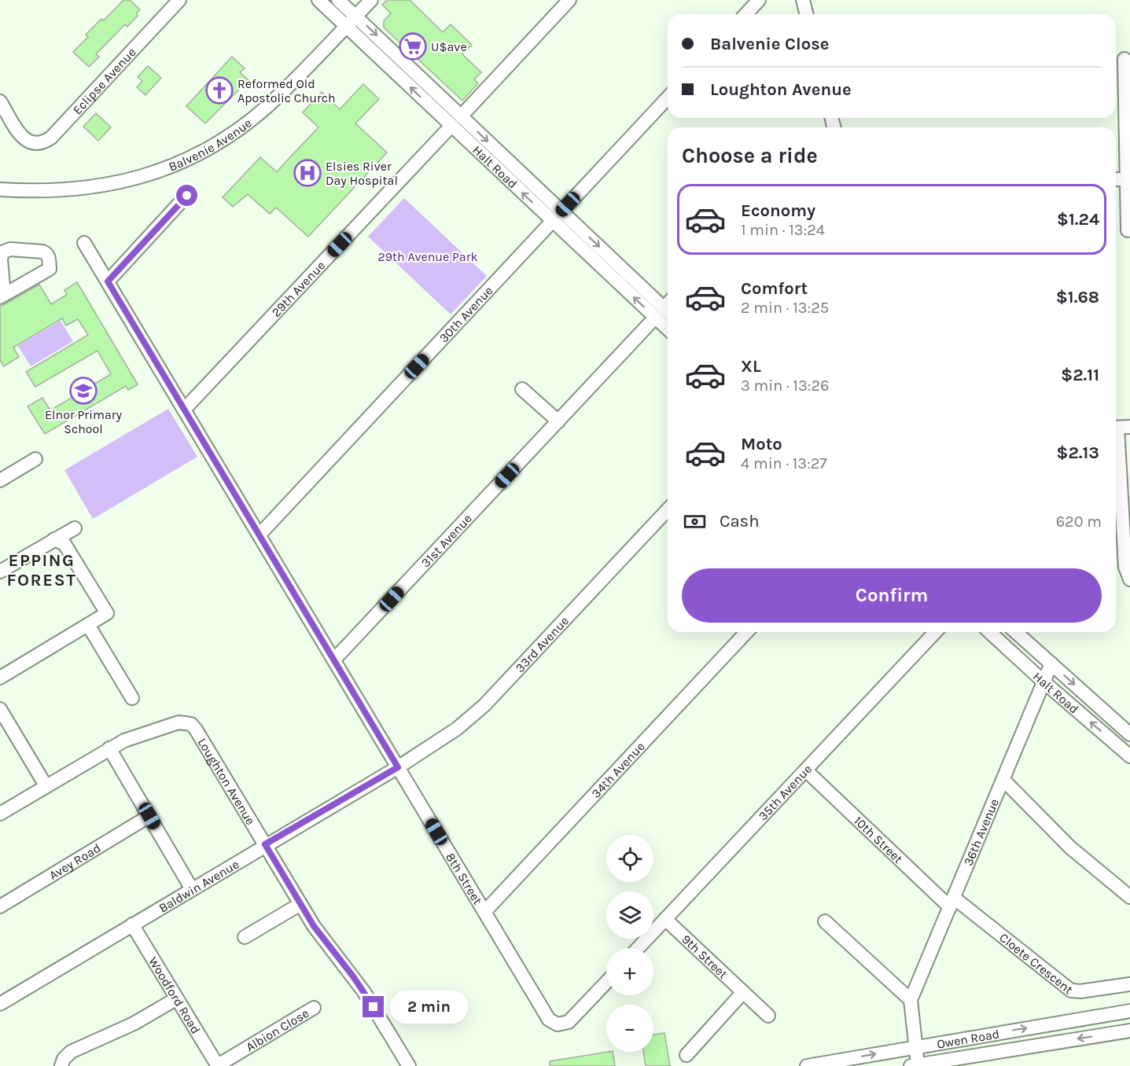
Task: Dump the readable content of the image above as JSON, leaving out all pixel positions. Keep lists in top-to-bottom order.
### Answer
{
  "streets": {
    "street": [
      "Eclipse Avenue",
      "Balvenie Avenue",
      "Halt Road",
      "29th Avenue",
      "30th Avenue",
      "31st Avenue",
      "33rd Avenue",
      "34th Avenue",
      "Loughton Avenue",
      "35th Avenue",
      "36th Avenue",
      "10th Street",
      "Avey Road",
      "8th Street",
      "Baldwin Avenue",
      "9th Street",
      "Cloete Crescent",
      "Woodford Road",
      "Albion Close",
      "Owen Road"
    ]
  },
  "crossings": [
    ["Balvenie Avenue", "Halt Road"],
    ["Halt Road", "29th Avenue"],
    ["Halt Road", "30th Avenue"],
    ["Halt Road", "31st Avenue"],
    ["Halt Road", "36th Avenue"],
    ["29th Avenue", "8th Street"],
    ["30th Avenue", "8th Street"],
    ["31st Avenue", "8th Street"],
    ["33rd Avenue", "8th Street"],
    ["33rd Avenue", "Baldwin Avenue"],
    ["34th Avenue", "8th Street"],
    ["Loughton Avenue", "Baldwin Avenue"],
    ["35th Avenue", "10th Street"],
    ["35th Avenue", "9th Street"],
    ["36th Avenue", "10th Street"],
    ["36th Avenue", "Cloete Crescent"],
    ["36th Avenue", "Owen Road"],
    ["10th Street", "Cloete Crescent"],
    ["8th Street", "Baldwin Avenue"],
    ["Baldwin Avenue", "Woodford Road"],
    ["Woodford Road", "Albion Close"]
  ],
  "districts": ["EPPING FOREST"],
  "parks": ["29th Avenue Park"],
  "places": {
    "supermarket": ["U$ave"],
    "church": ["Reformed Old Apostolic Church"],
    "hospital": ["Elsies River Day Hospital"],
    "school or university": ["Elnor Primary School"]
  },
  "page": {
    "banner": ["Balvenie Close", "Loughton Avenue"],
    "heading": "Choose a ride",
    "list": [
      {
        "name": "Economy",
        "note": "1 min · 13:24",
        "value": "$1.24"
      },
      {
        "name": "Comfort",
        "note": "2 min · 13:25",
        "value": "$1.68"
      },
      {
        "name": "XL",
        "note": "3 min · 13:26",
        "value": "$2.11"
      },
      {
        "name": "Moto",
        "note": "4 min · 13:27",
        "value": "$2.13"
      }
    ],
    "pay": ["Cash", "620 m"],
    "buttons": "Confirm",
    "map_buttons": ["+", "−"],
    "bubble": "2 min"
  }
}
